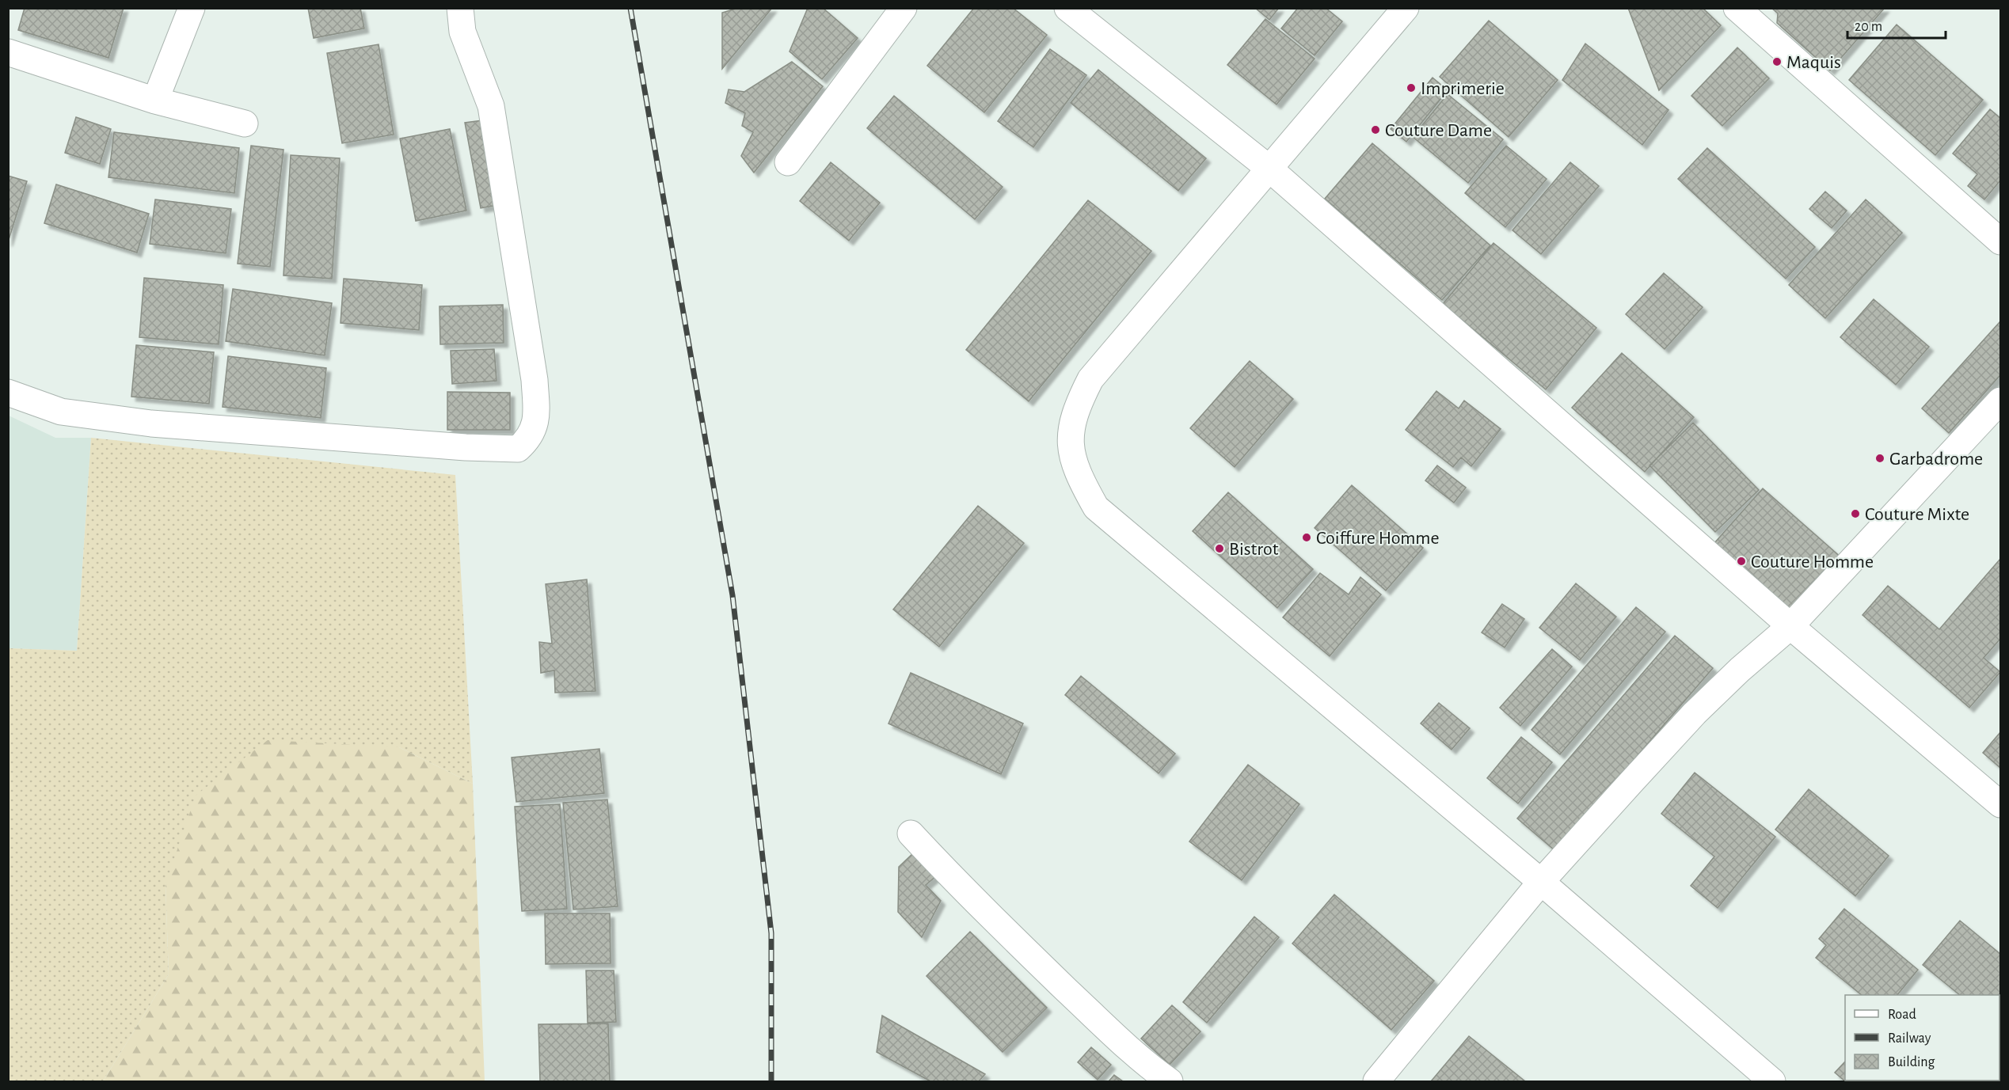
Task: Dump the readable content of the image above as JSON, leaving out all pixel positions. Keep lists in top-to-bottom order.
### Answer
{
  "places": [
    "Maquis",
    "Imprimerie",
    "Couture Dame",
    "Garbadrome",
    "Couture Mixte",
    "Coiffure Homme",
    "Bistrot",
    "Couture Homme"
  ],
  "legend": ["Road", "Railway", "Building"],
  "scale_bar": "20 m"
}
